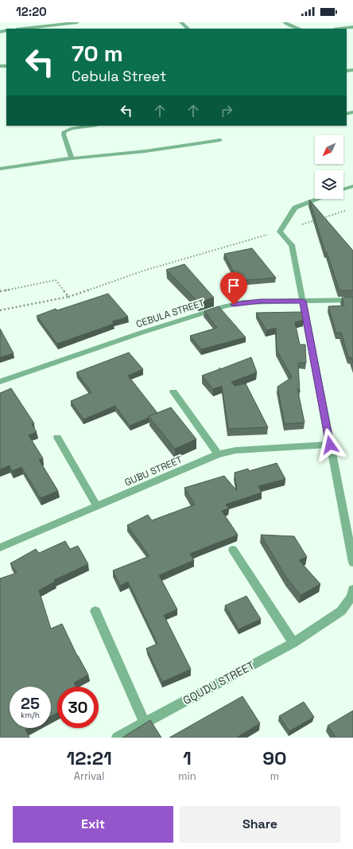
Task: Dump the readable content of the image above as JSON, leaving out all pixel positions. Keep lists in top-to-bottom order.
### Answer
{
  "streets": {
    "street": ["CEBULA STREET", "GUBU STREET", "GQUDU STREET"]
  },
  "north": "bottom left",
  "page": {
    "status": "12:20",
    "turn": ["70 m", "Cebula Street"],
    "speed": "25 km/h",
    "limit": "30",
    "eta": [
      "12:21",
      "Arrival",
      "1",
      "min",
      "90",
      "m"
    ],
    "buttons": ["Exit", "Share"]
  }
}
